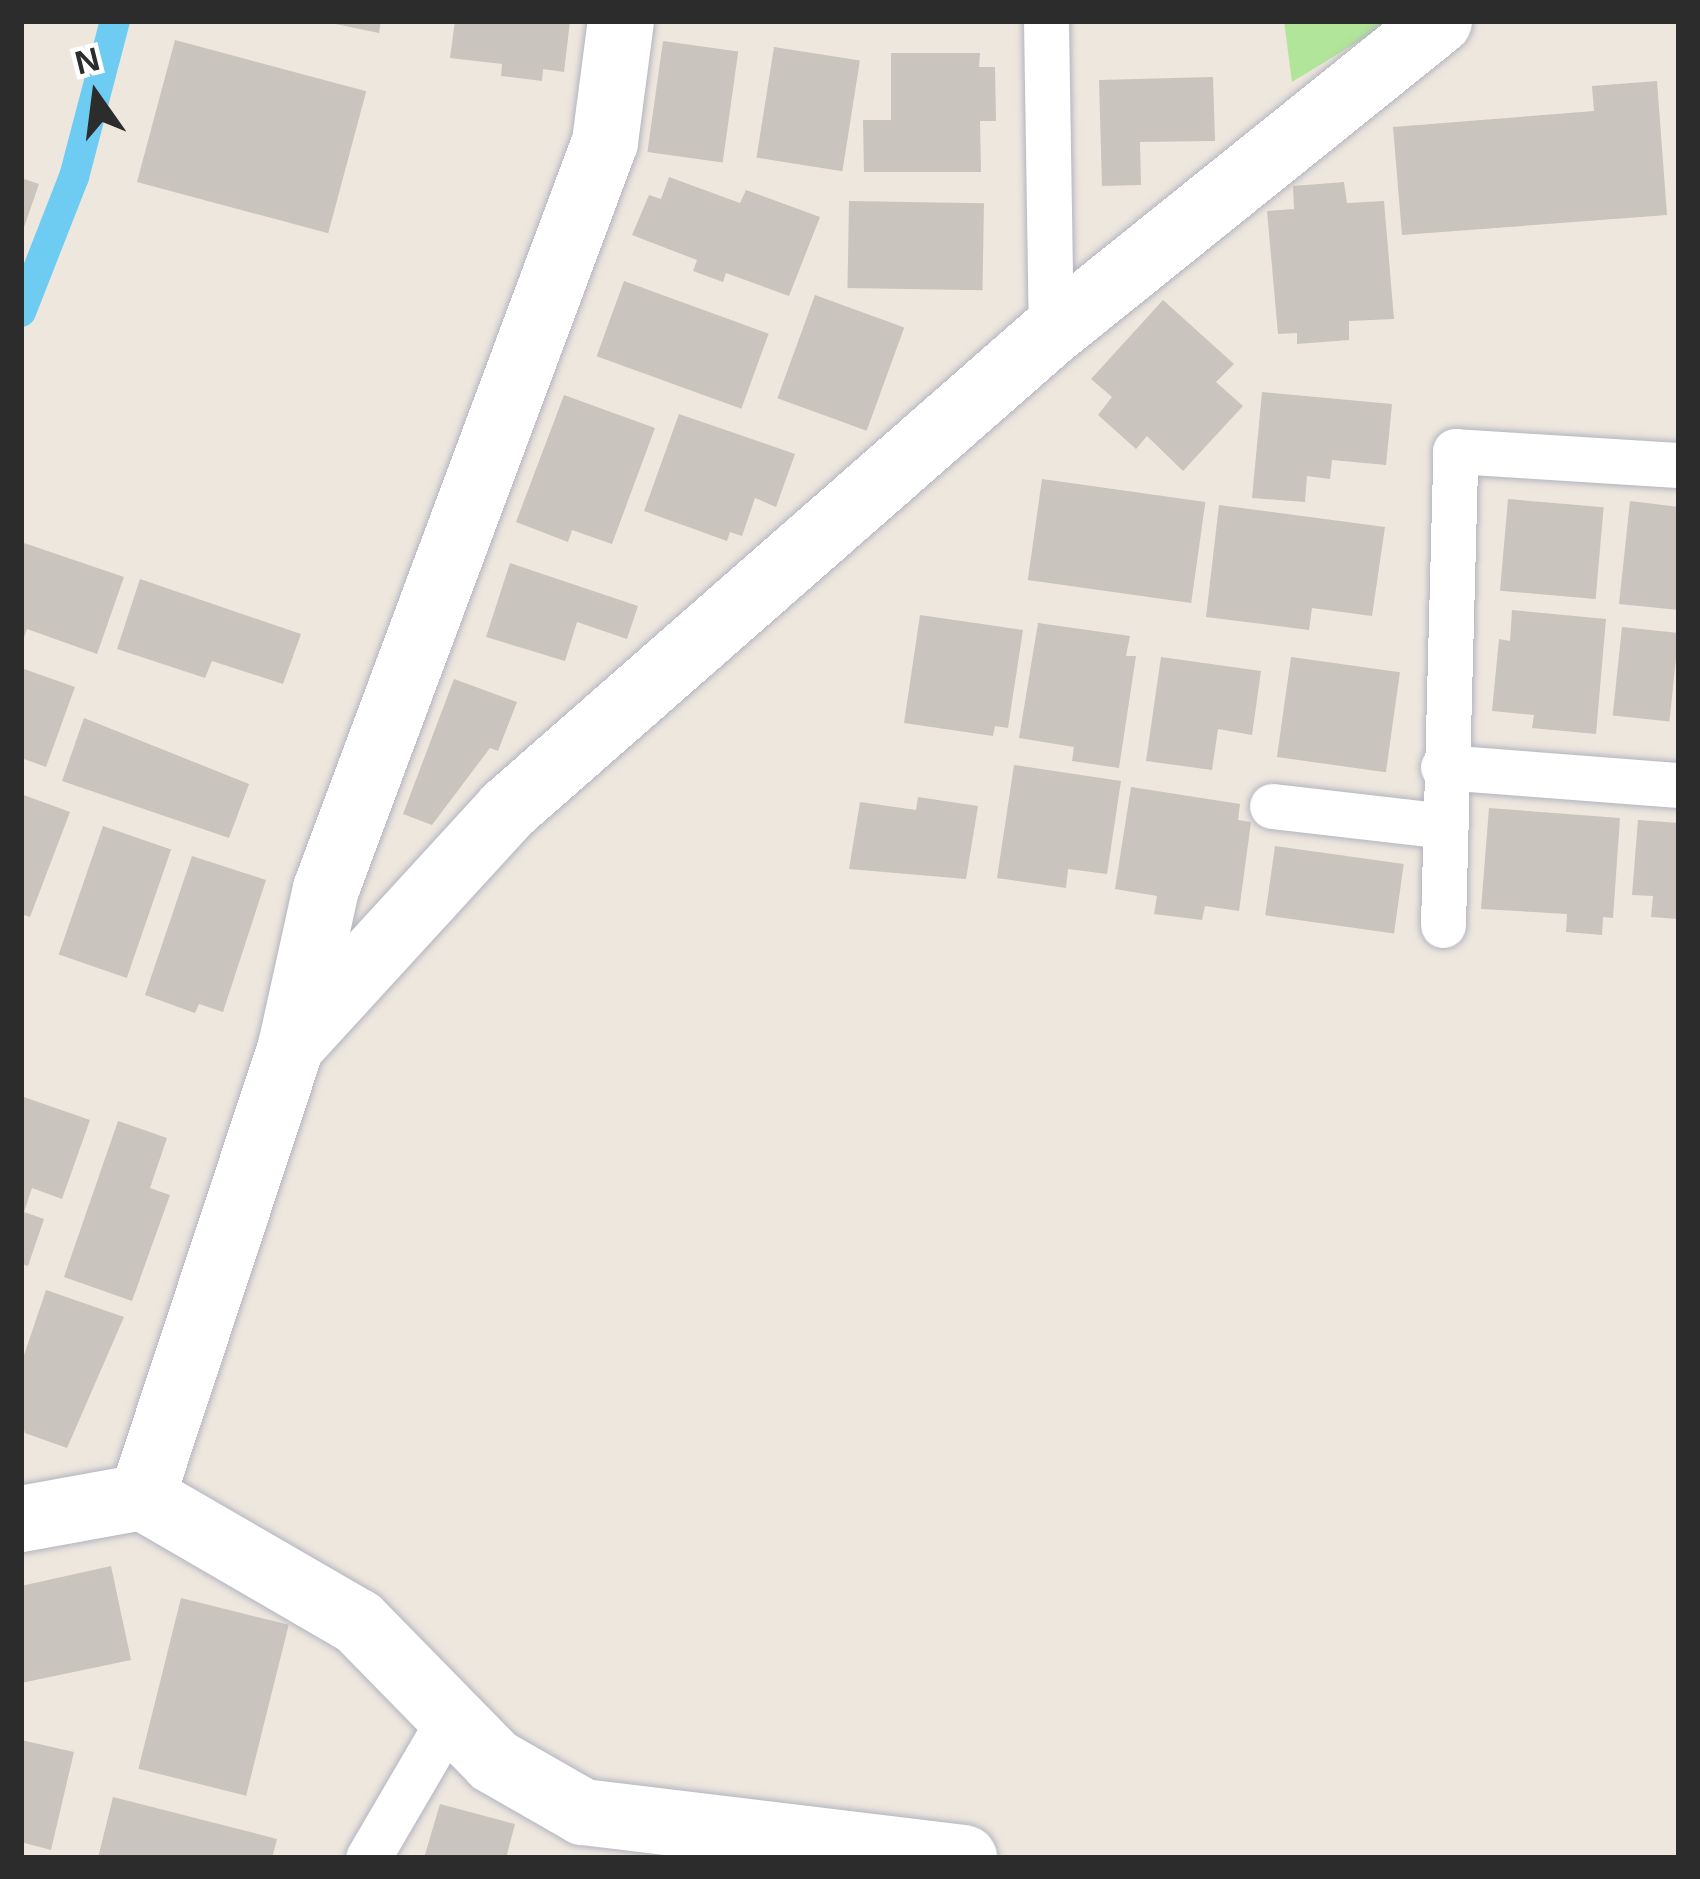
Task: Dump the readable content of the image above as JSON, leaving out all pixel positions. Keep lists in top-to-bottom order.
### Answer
{
  "north": "top"
}
